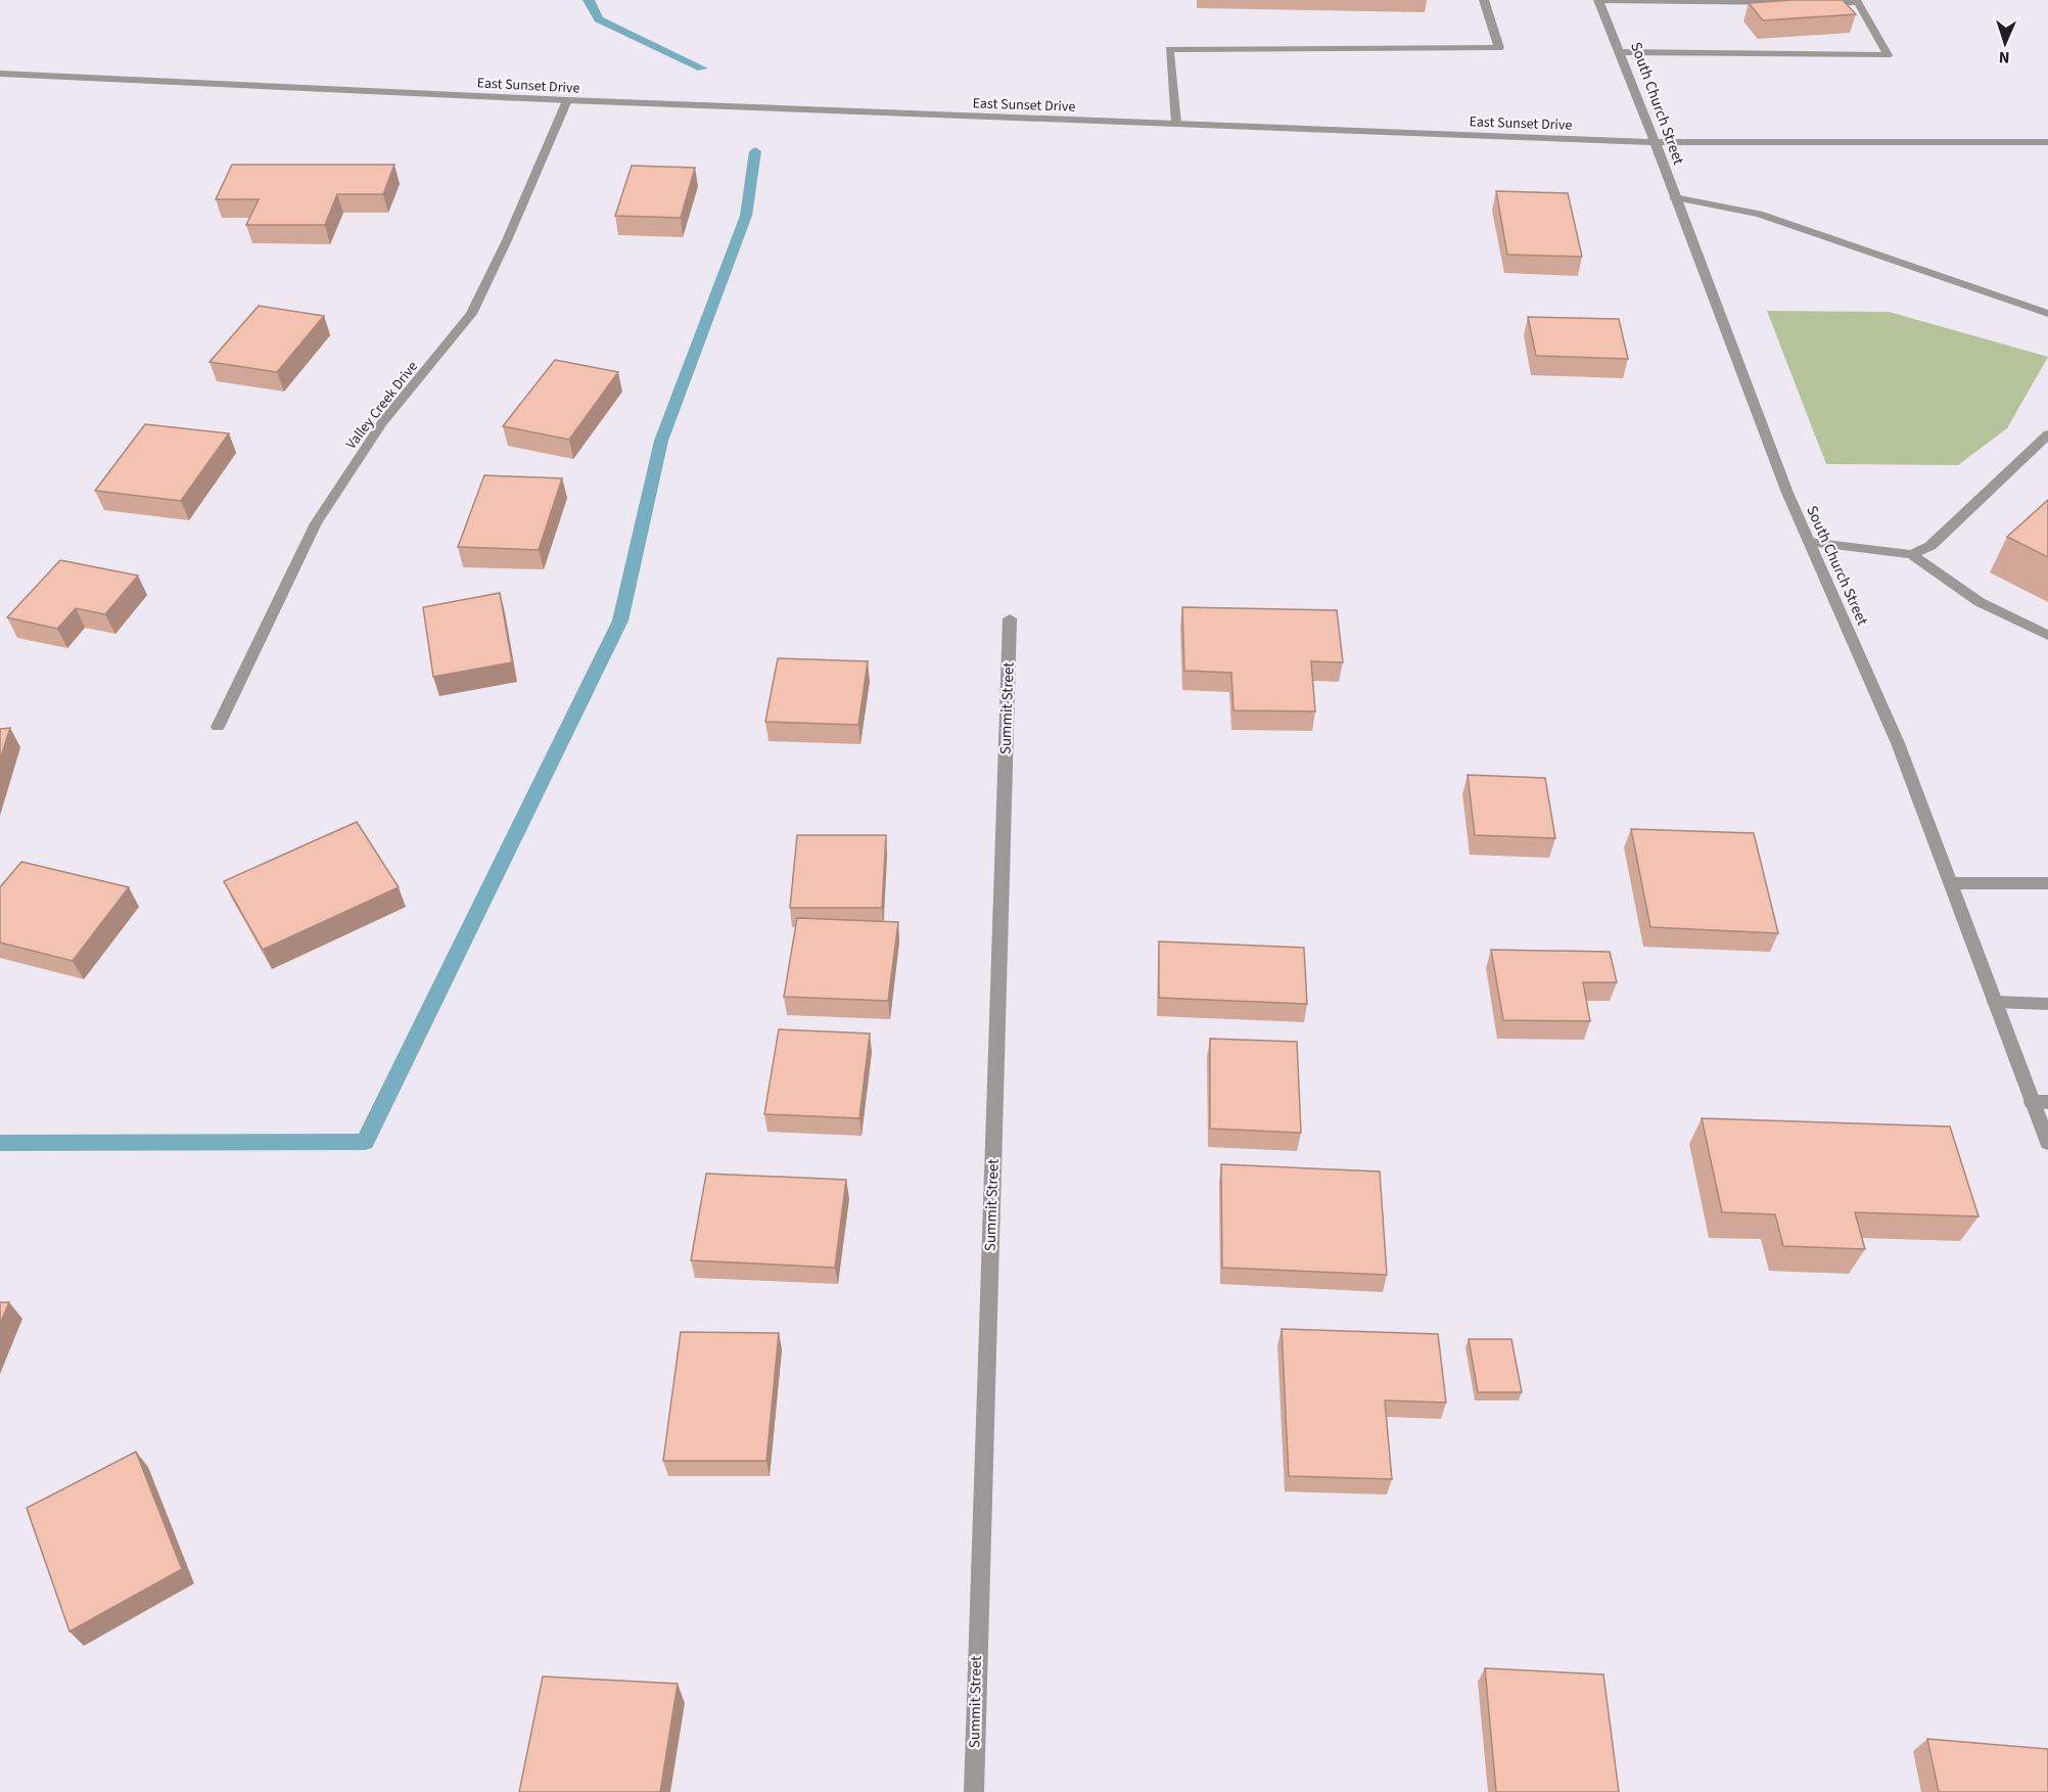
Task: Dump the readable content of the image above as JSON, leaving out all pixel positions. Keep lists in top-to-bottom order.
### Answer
{
  "streets": {
    "street": [
      "East Sunset Drive",
      "South Church Street",
      "Valley Creek Drive",
      "Summit Street"
    ]
  },
  "crossings": [
    ["East Sunset Drive", "South Church Street"],
    ["East Sunset Drive", "Valley Creek Drive"]
  ],
  "north": "bottom"
}
